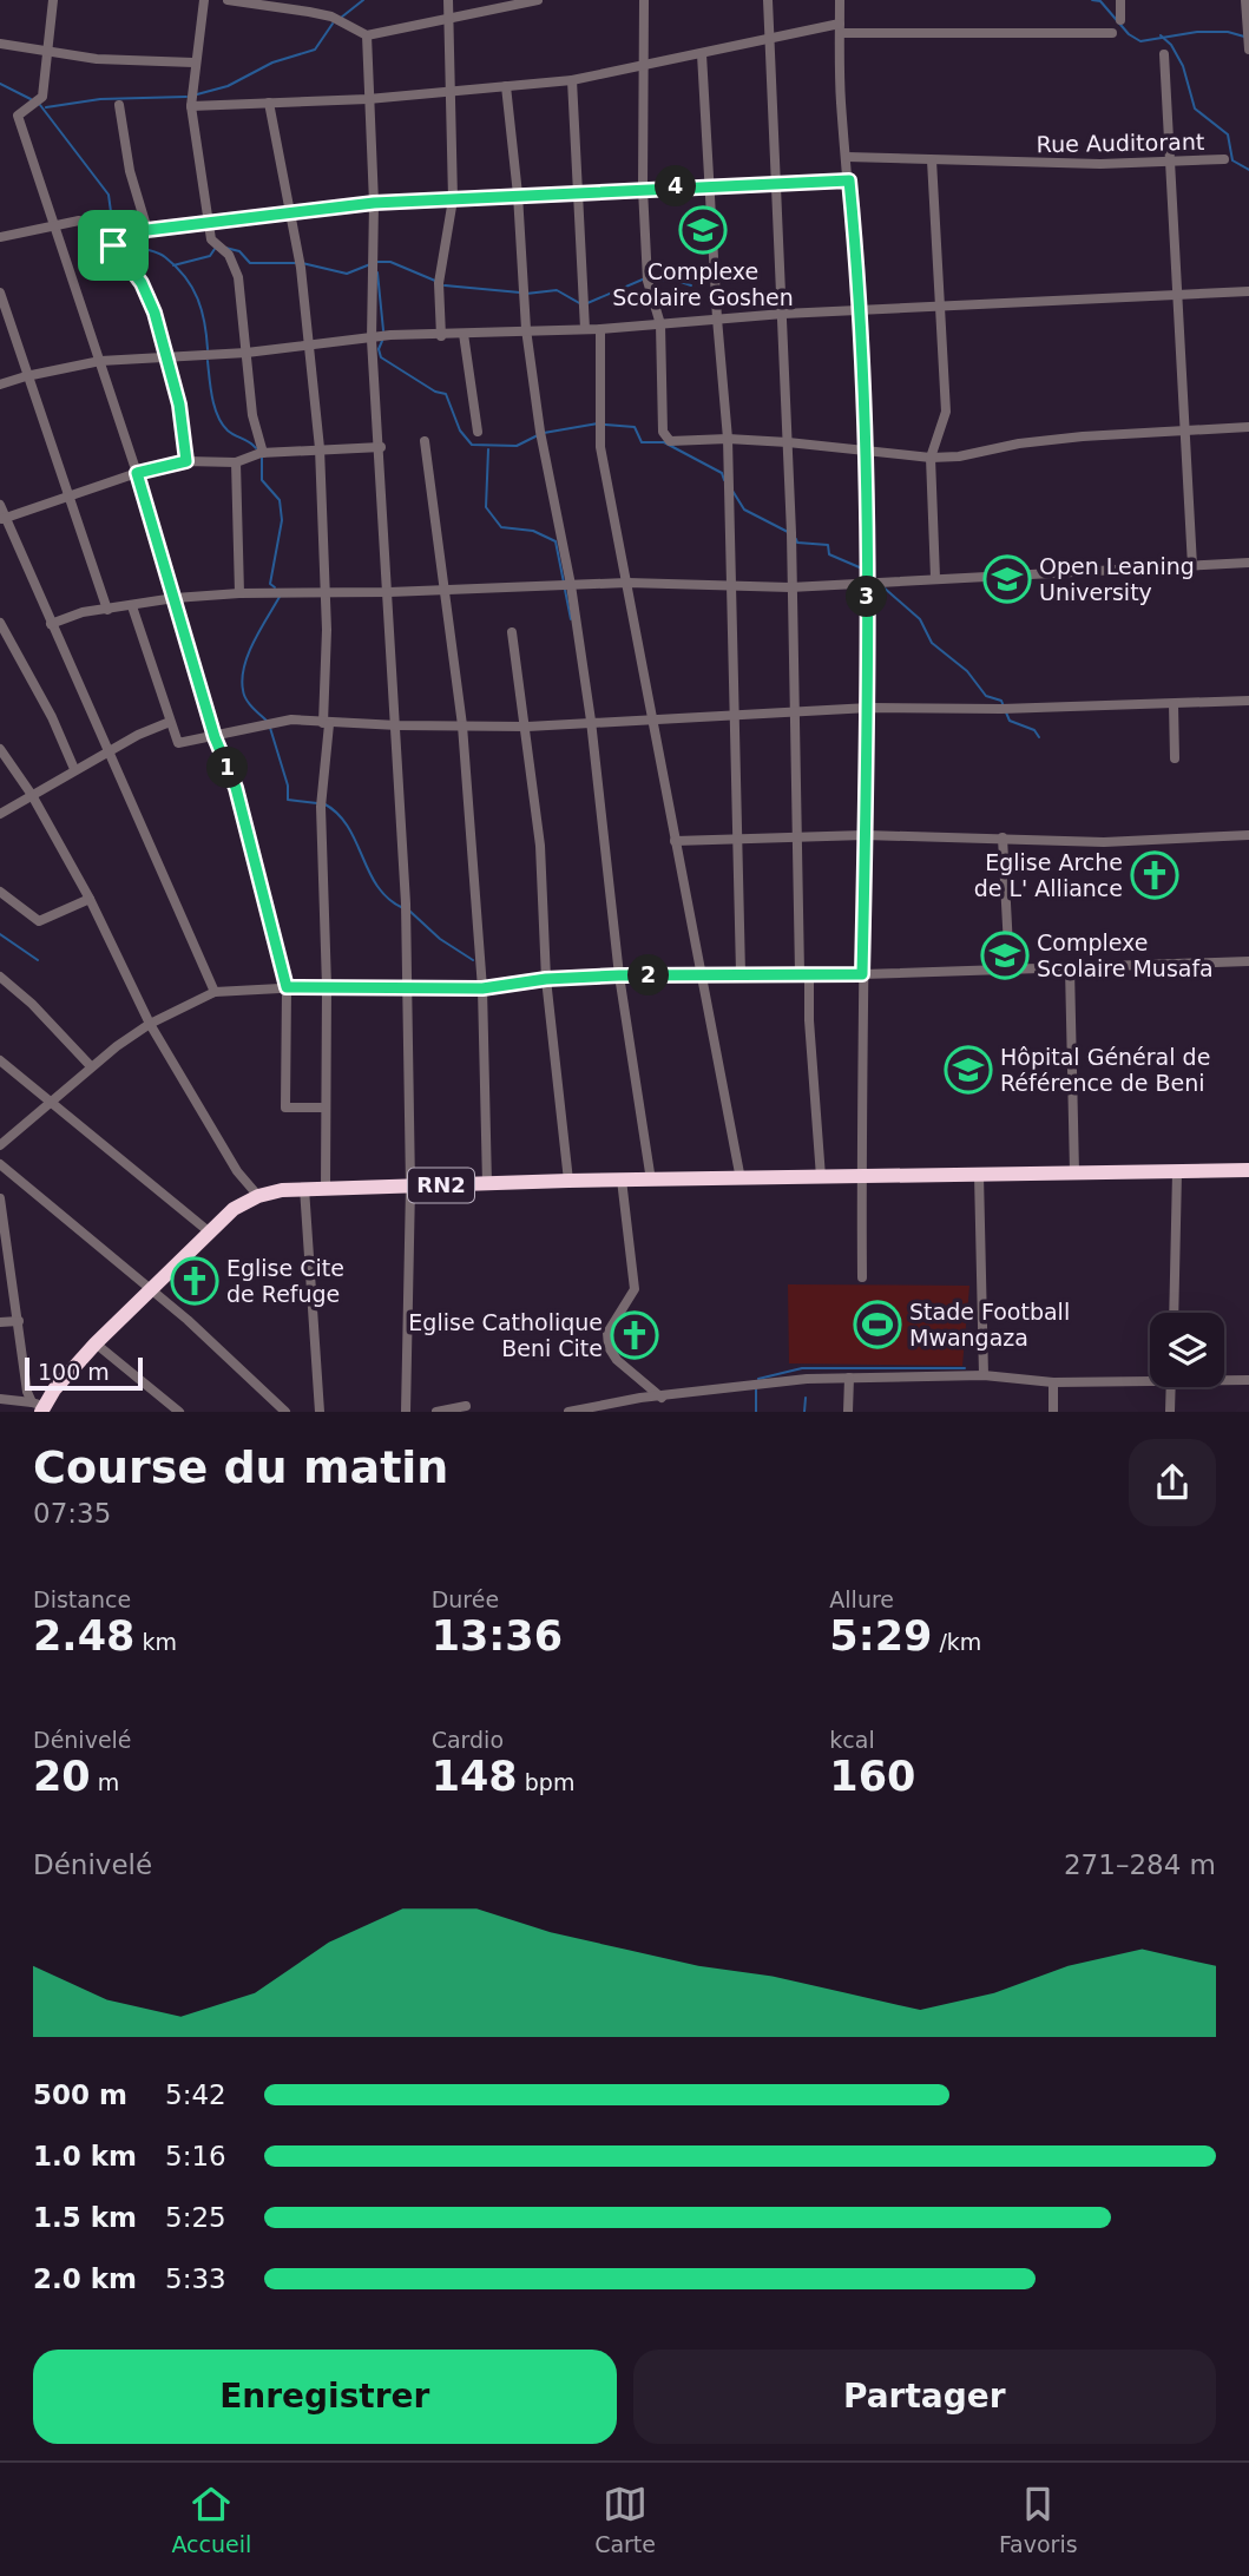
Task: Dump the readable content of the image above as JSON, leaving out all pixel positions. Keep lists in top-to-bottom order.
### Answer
{
  "streets": {
    "highway": ["RN2"],
    "street": ["Rue Auditorant"]
  },
  "places": {
    "school or university": [
      "Complexe Scolaire Goshen",
      "Open Leaning University",
      "Complexe Scolaire Musafa",
      "Hôpital Général de Référence de Beni"
    ],
    "church": ["Eglise Arche de L' Alliance", "Eglise Cite de Refuge", "Eglise Catholique Beni Cite"],
    "sports": ["Stade Football Mwangaza"]
  },
  "scale_bar": "100 m",
  "page": {
    "pins": [
      "4",
      "3",
      "1",
      "2"
    ],
    "scale": "100 m",
    "heading": ["Course du matin", "07:35"],
    "stats": [
      ["Distance", "2.48 km"],
      ["Durée", "13:36"],
      ["Allure", "5:29 /km"],
      ["Dénivelé", "20 m"],
      ["Cardio", "148 bpm"],
      ["kcal", "160"]
    ],
    "chart": ["Dénivelé", "271–284 m"],
    "list": [
      {
        "name": "500 m",
        "note": "5:42"
      },
      {
        "name": "1.0 km",
        "note": "5:16"
      },
      {
        "name": "1.5 km",
        "note": "5:25"
      },
      {
        "name": "2.0 km",
        "note": "5:33"
      }
    ],
    "buttons": ["Enregistrer", "Partager"],
    "tabs": ["Accueil", "Carte", "Favoris"]
  }
}
